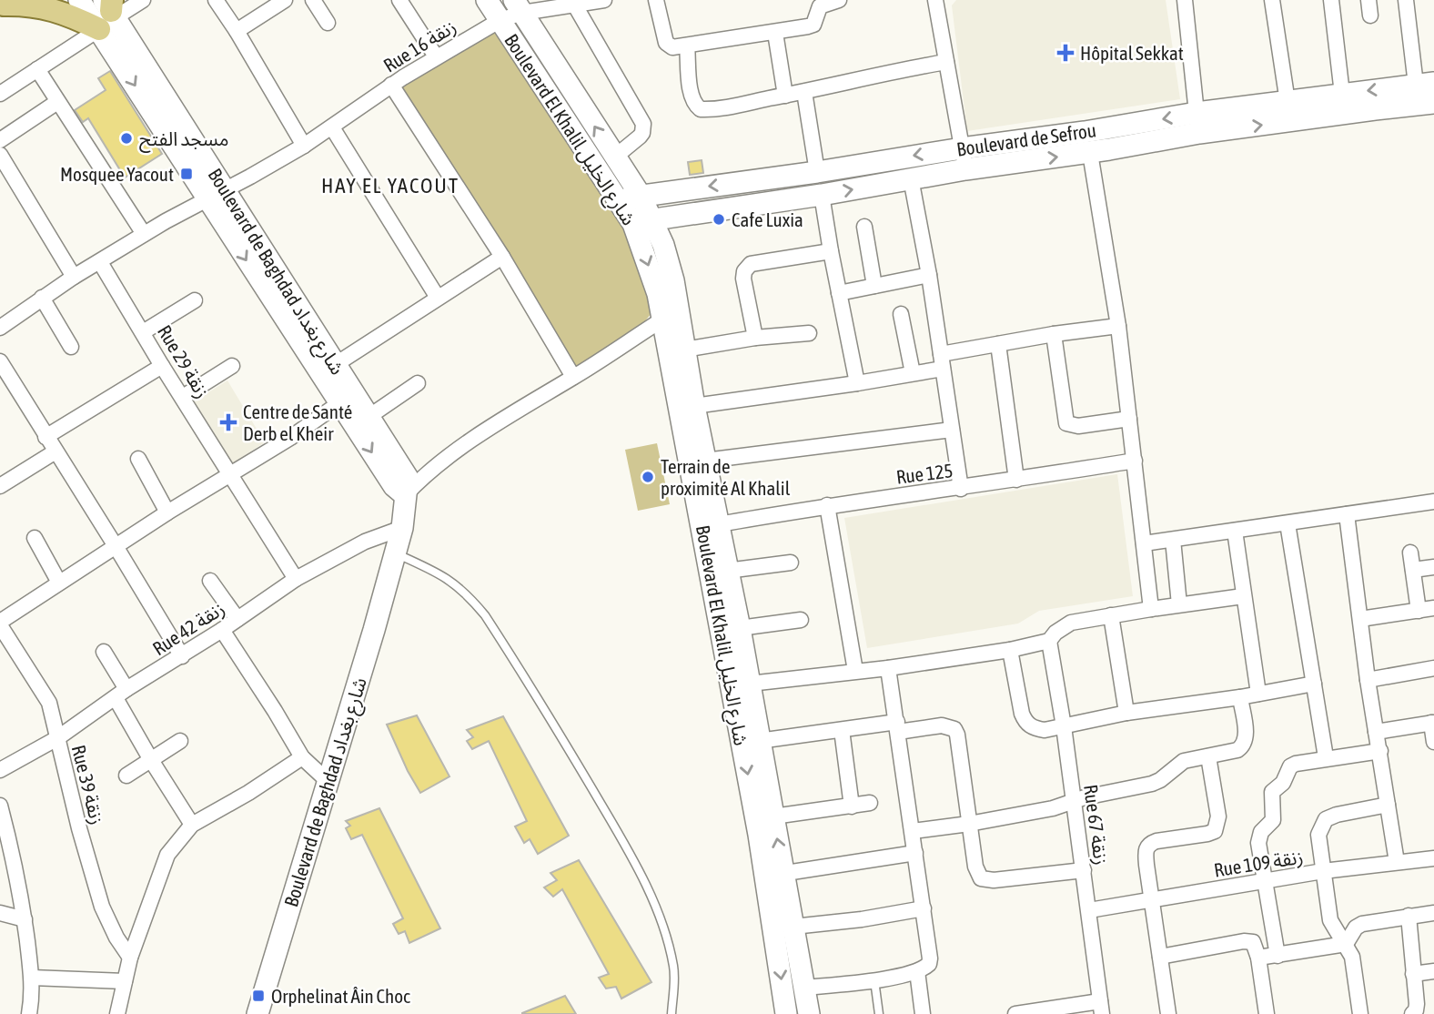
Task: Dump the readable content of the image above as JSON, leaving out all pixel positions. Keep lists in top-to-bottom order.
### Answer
{
  "streets": {
    "street": [
      "Rue 16 زنقة",
      "Boulevard El Khalil شارع الخليل",
      "Boulevard de Sefrou",
      "Boulevard de Baghdad شارع بغداد",
      "Rue 29 زنقة",
      "Rue 125",
      "Rue 42 زنقة",
      "Rue 39 زنقة",
      "Rue 67 زنقة",
      "Rue 109 زنقة"
    ]
  },
  "crossings": [
    ["Rue 16 زنقة", "Boulevard El Khalil شارع الخليل"],
    ["Rue 16 زنقة", "Boulevard de Baghdad شارع بغداد"],
    ["Rue 16 زنقة", "Rue 29 زنقة"],
    ["Boulevard El Khalil شارع الخليل", "Boulevard de Sefrou"],
    ["Boulevard El Khalil شارع الخليل", "Rue 125"],
    ["Boulevard de Baghdad شارع بغداد", "Rue 42 زنقة"],
    ["Rue 29 زنقة", "Rue 42 زنقة"],
    ["Rue 42 زنقة", "Rue 39 زنقة"],
    ["Rue 67 زنقة", "Rue 109 زنقة"]
  ],
  "districts": ["HAY EL YACOUT"],
  "places": {
    "health": ["Hôpital Sekkat", "Centre de Santé Derb el Kheir"],
    "other": ["مسجد الفتح", "Cafe Luxia", "Terrain de proximité Al Khalil"],
    "transit": ["Mosquee Yacout", "Orphelinat Âin Choc"]
  }
}
